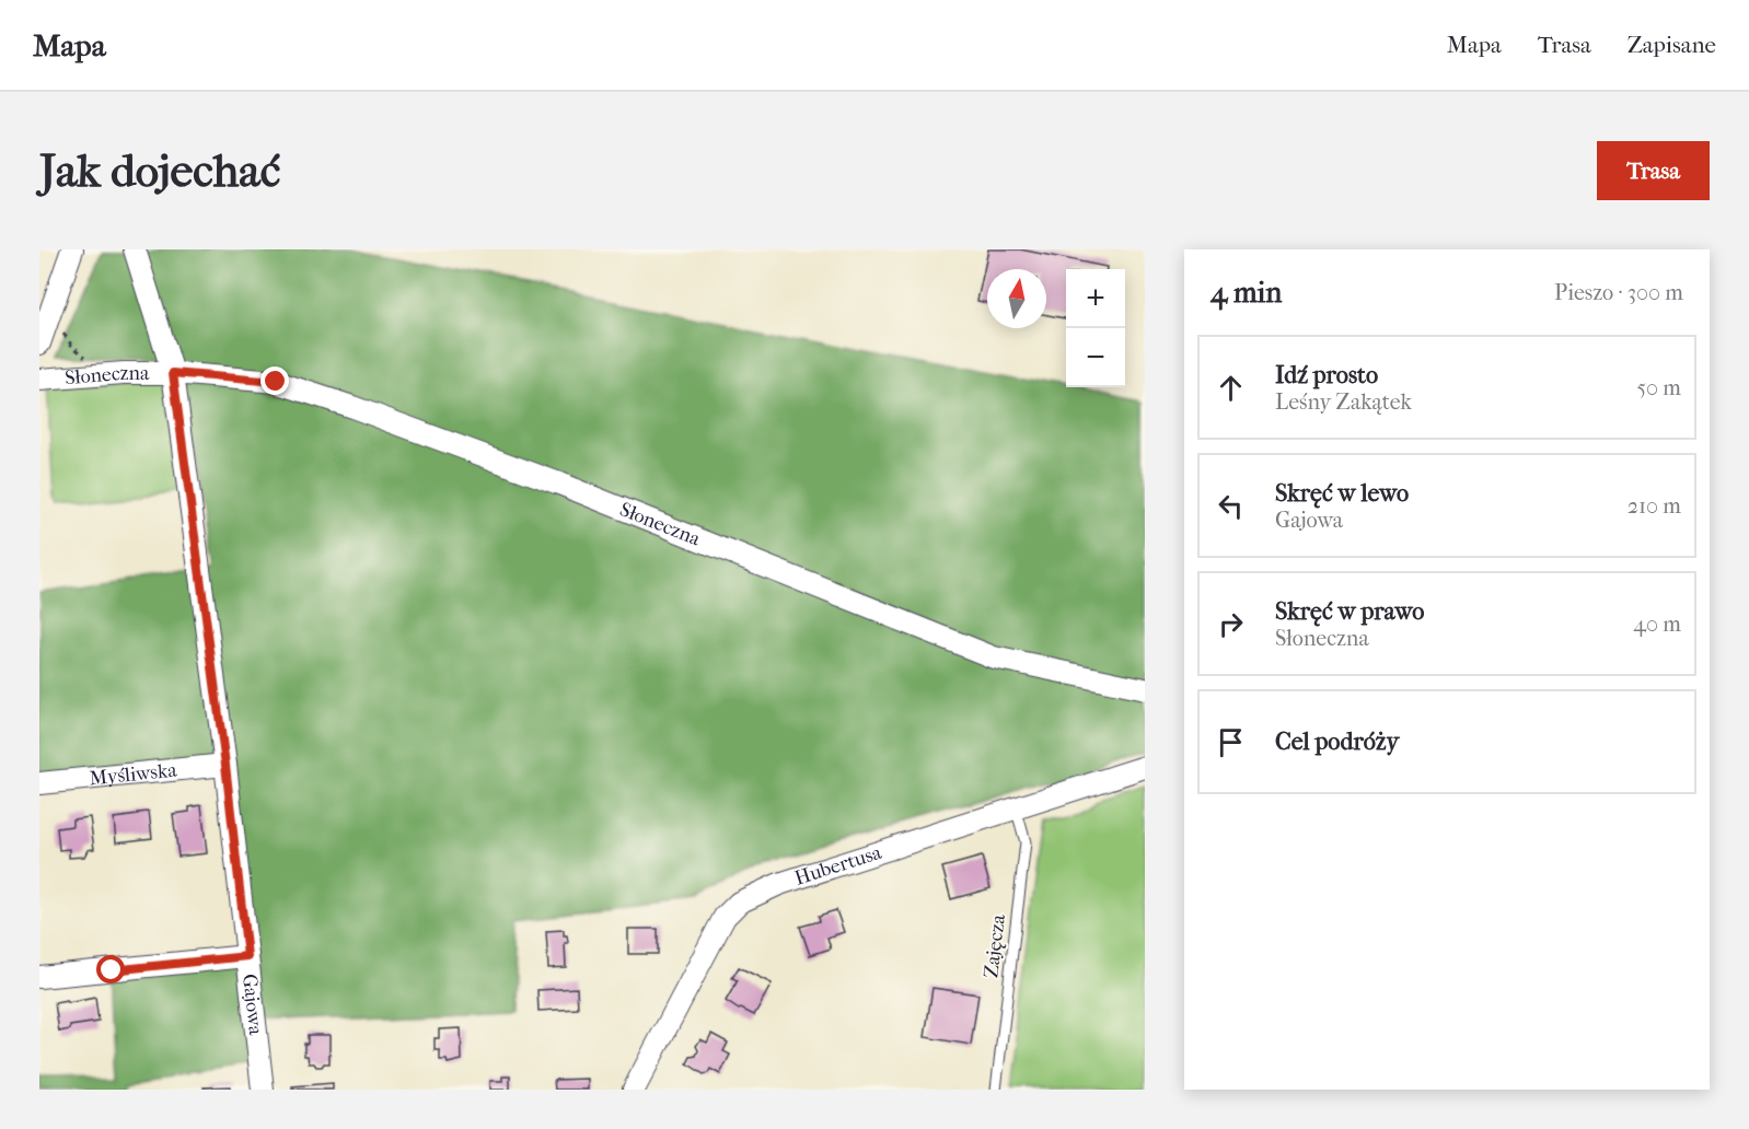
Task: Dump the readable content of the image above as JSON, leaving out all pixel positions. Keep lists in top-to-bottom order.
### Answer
{
  "streets": {
    "street": [
      "Słoneczna",
      "Myśliwska",
      "Hubertusa",
      "Gajowa"
    ],
    "lane": ["Zajęcza"]
  },
  "crossings": [
    ["Słoneczna", "Gajowa"],
    ["Myśliwska", "Gajowa"],
    ["Hubertusa", "Zajęcza"]
  ],
  "north": "top",
  "page": {
    "header": "Mapa",
    "nav": ["Mapa", "Trasa", "Zapisane"],
    "buttons": "Trasa",
    "title": "Jak dojechać",
    "heading": ["4 min", "Pieszo · 300 m"],
    "map_buttons": ["+", "−"],
    "list": [
      ["Idź prosto", "Leśny Zakątek", "50 m"],
      ["Skręć w lewo", "Gajowa", "210 m"],
      ["Skręć w prawo", "Słoneczna", "40 m"],
      "Cel podróży"
    ]
  }
}
